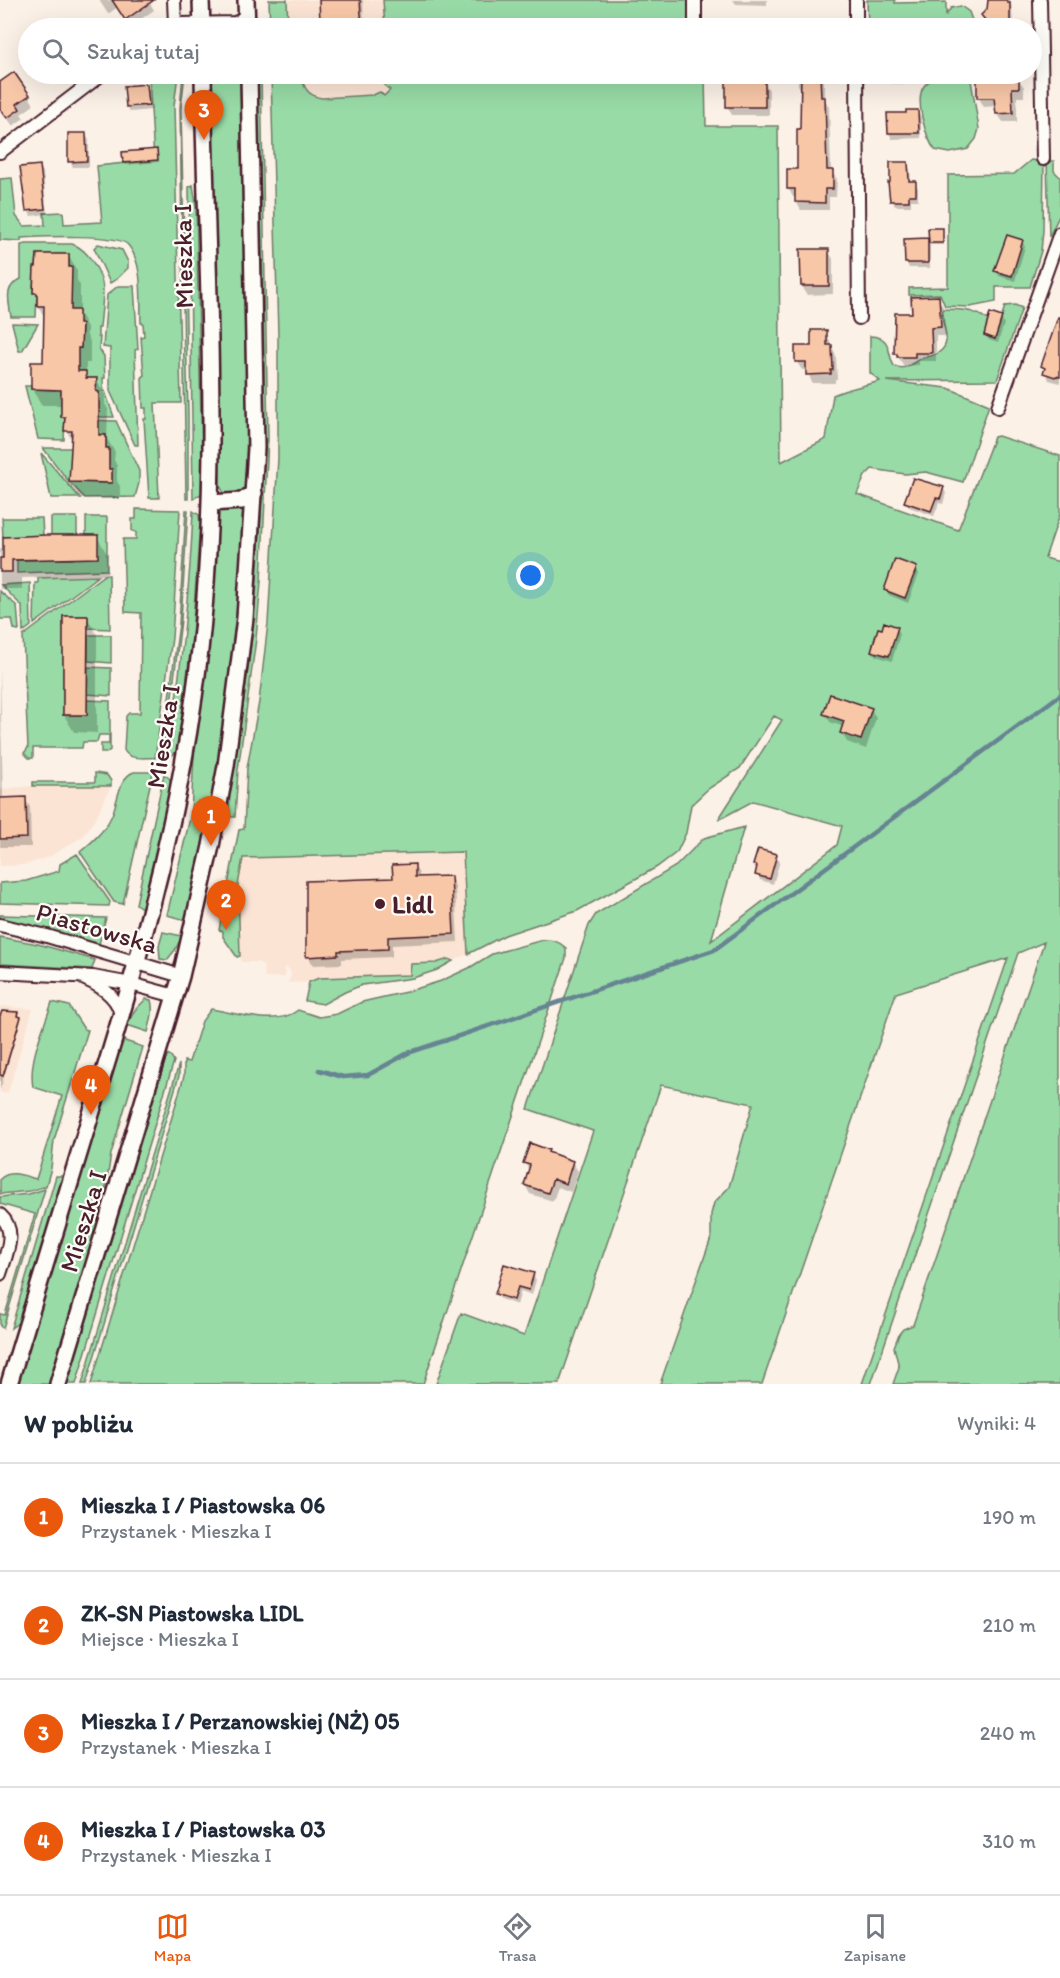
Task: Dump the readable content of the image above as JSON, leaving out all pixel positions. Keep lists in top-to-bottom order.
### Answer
{
  "streets": {
    "street": ["Mieszka I", "Piastowska"]
  },
  "crossings": [
    ["Mieszka I", "Piastowska"]
  ],
  "places": ["Lidl"],
  "page": {
    "search": "Szukaj tutaj",
    "pins": [
      "3",
      "1",
      "2",
      "4"
    ],
    "heading": ["W pobliżu", "Wyniki: 4"],
    "list": [
      {
        "mark": "1",
        "name": "Mieszka I / Piastowska 06",
        "note": "Przystanek · Mieszka I",
        "value": "190 m"
      },
      {
        "mark": "2",
        "name": "ZK-SN Piastowska LIDL",
        "note": "Miejsce · Mieszka I",
        "value": "210 m"
      },
      {
        "mark": "3",
        "name": "Mieszka I / Perzanowskiej (NŻ) 05",
        "note": "Przystanek · Mieszka I",
        "value": "240 m"
      },
      {
        "mark": "4",
        "name": "Mieszka I / Piastowska 03",
        "note": "Przystanek · Mieszka I",
        "value": "310 m"
      }
    ],
    "nav": ["Mapa", "Trasa", "Zapisane"]
  }
}
